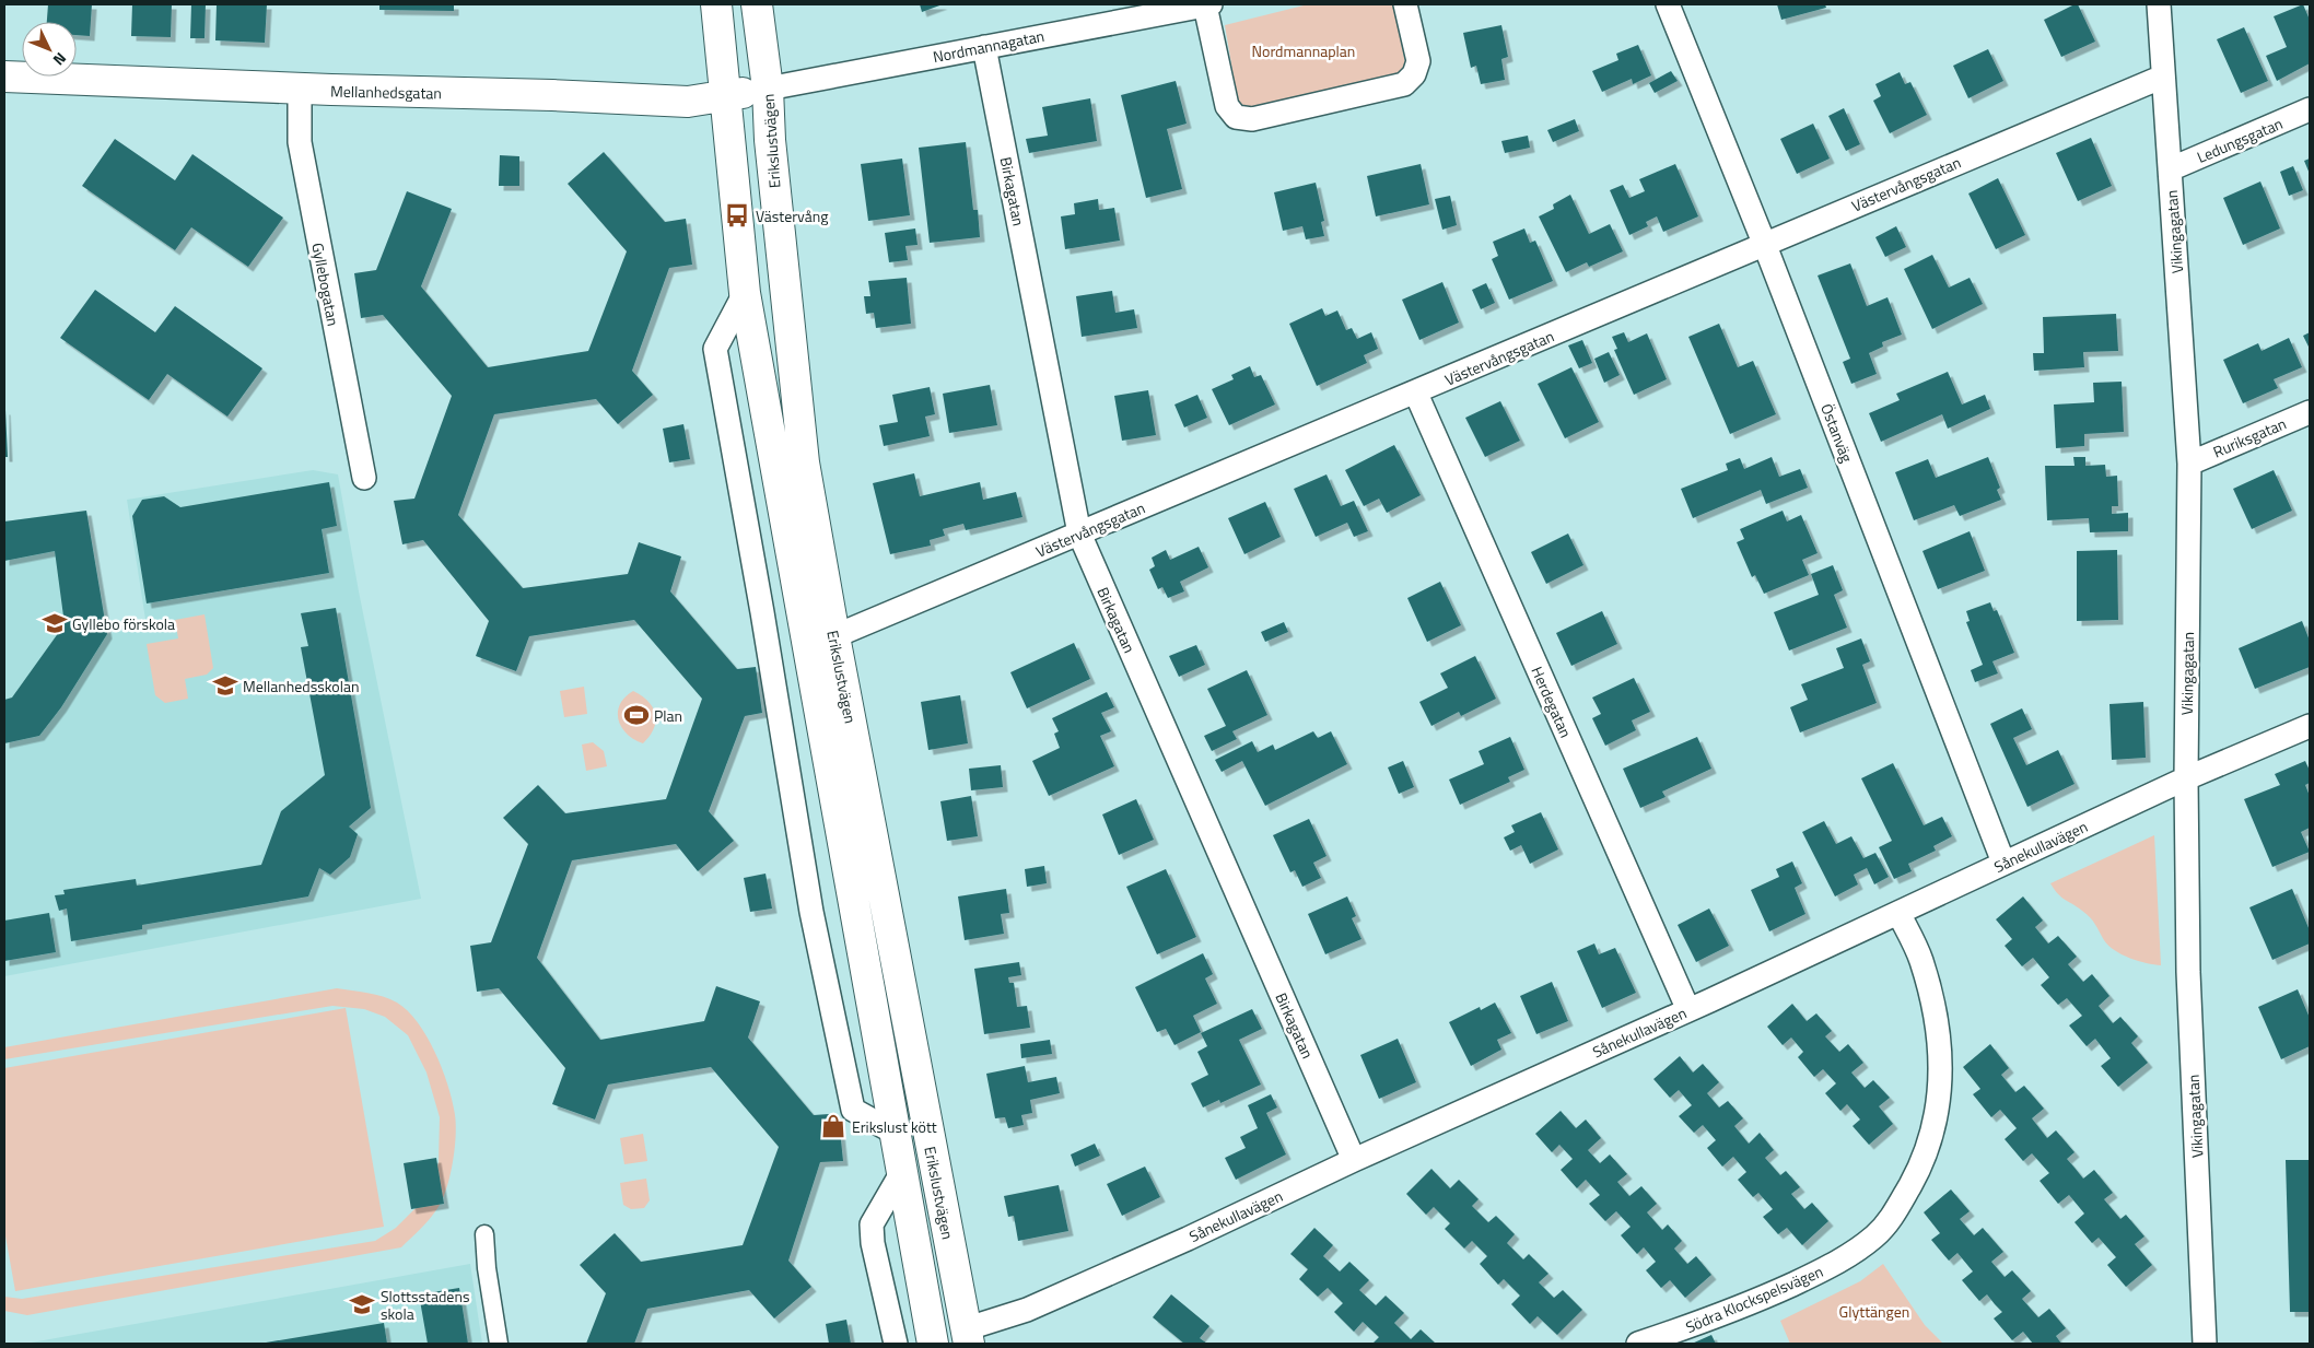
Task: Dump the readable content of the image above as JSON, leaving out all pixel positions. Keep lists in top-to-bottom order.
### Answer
{
  "streets": {
    "street": [
      "Nordmannagatan",
      "Mellanhedsgatan",
      "Ledungsgatan",
      "Erikslustvägen",
      "Västervångsgatan",
      "Birkagatan",
      "Vikingagatan",
      "Gyllebogatan",
      "Östanväg",
      "Ruriksgatan",
      "Herdegatan",
      "Sånekullavägen",
      "Södra Klockspelsvägen"
    ]
  },
  "crossings": [
    ["Nordmannagatan", "Mellanhedsgatan"],
    ["Nordmannagatan", "Erikslustvägen"],
    ["Nordmannagatan", "Birkagatan"],
    ["Mellanhedsgatan", "Erikslustvägen"],
    ["Mellanhedsgatan", "Gyllebogatan"],
    ["Ledungsgatan", "Vikingagatan"],
    ["Erikslustvägen", "Västervångsgatan"],
    ["Erikslustvägen", "Sånekullavägen"],
    ["Västervångsgatan", "Birkagatan"],
    ["Västervångsgatan", "Vikingagatan"],
    ["Västervångsgatan", "Östanväg"],
    ["Västervångsgatan", "Herdegatan"],
    ["Birkagatan", "Sånekullavägen"],
    ["Vikingagatan", "Ruriksgatan"],
    ["Vikingagatan", "Sånekullavägen"],
    ["Östanväg", "Sånekullavägen"],
    ["Herdegatan", "Sånekullavägen"],
    ["Sånekullavägen", "Södra Klockspelsvägen"]
  ],
  "parks": ["Nordmannaplan", "Glyttängen"],
  "places": {
    "bus stop": ["Västervång"],
    "school or university": ["Gyllebo förskola", "Mellanhedsskolan", "Slottsstadens skola"],
    "sports": ["Plan"],
    "shop": ["Erikslust kött"]
  },
  "north": "bottom right"
}
